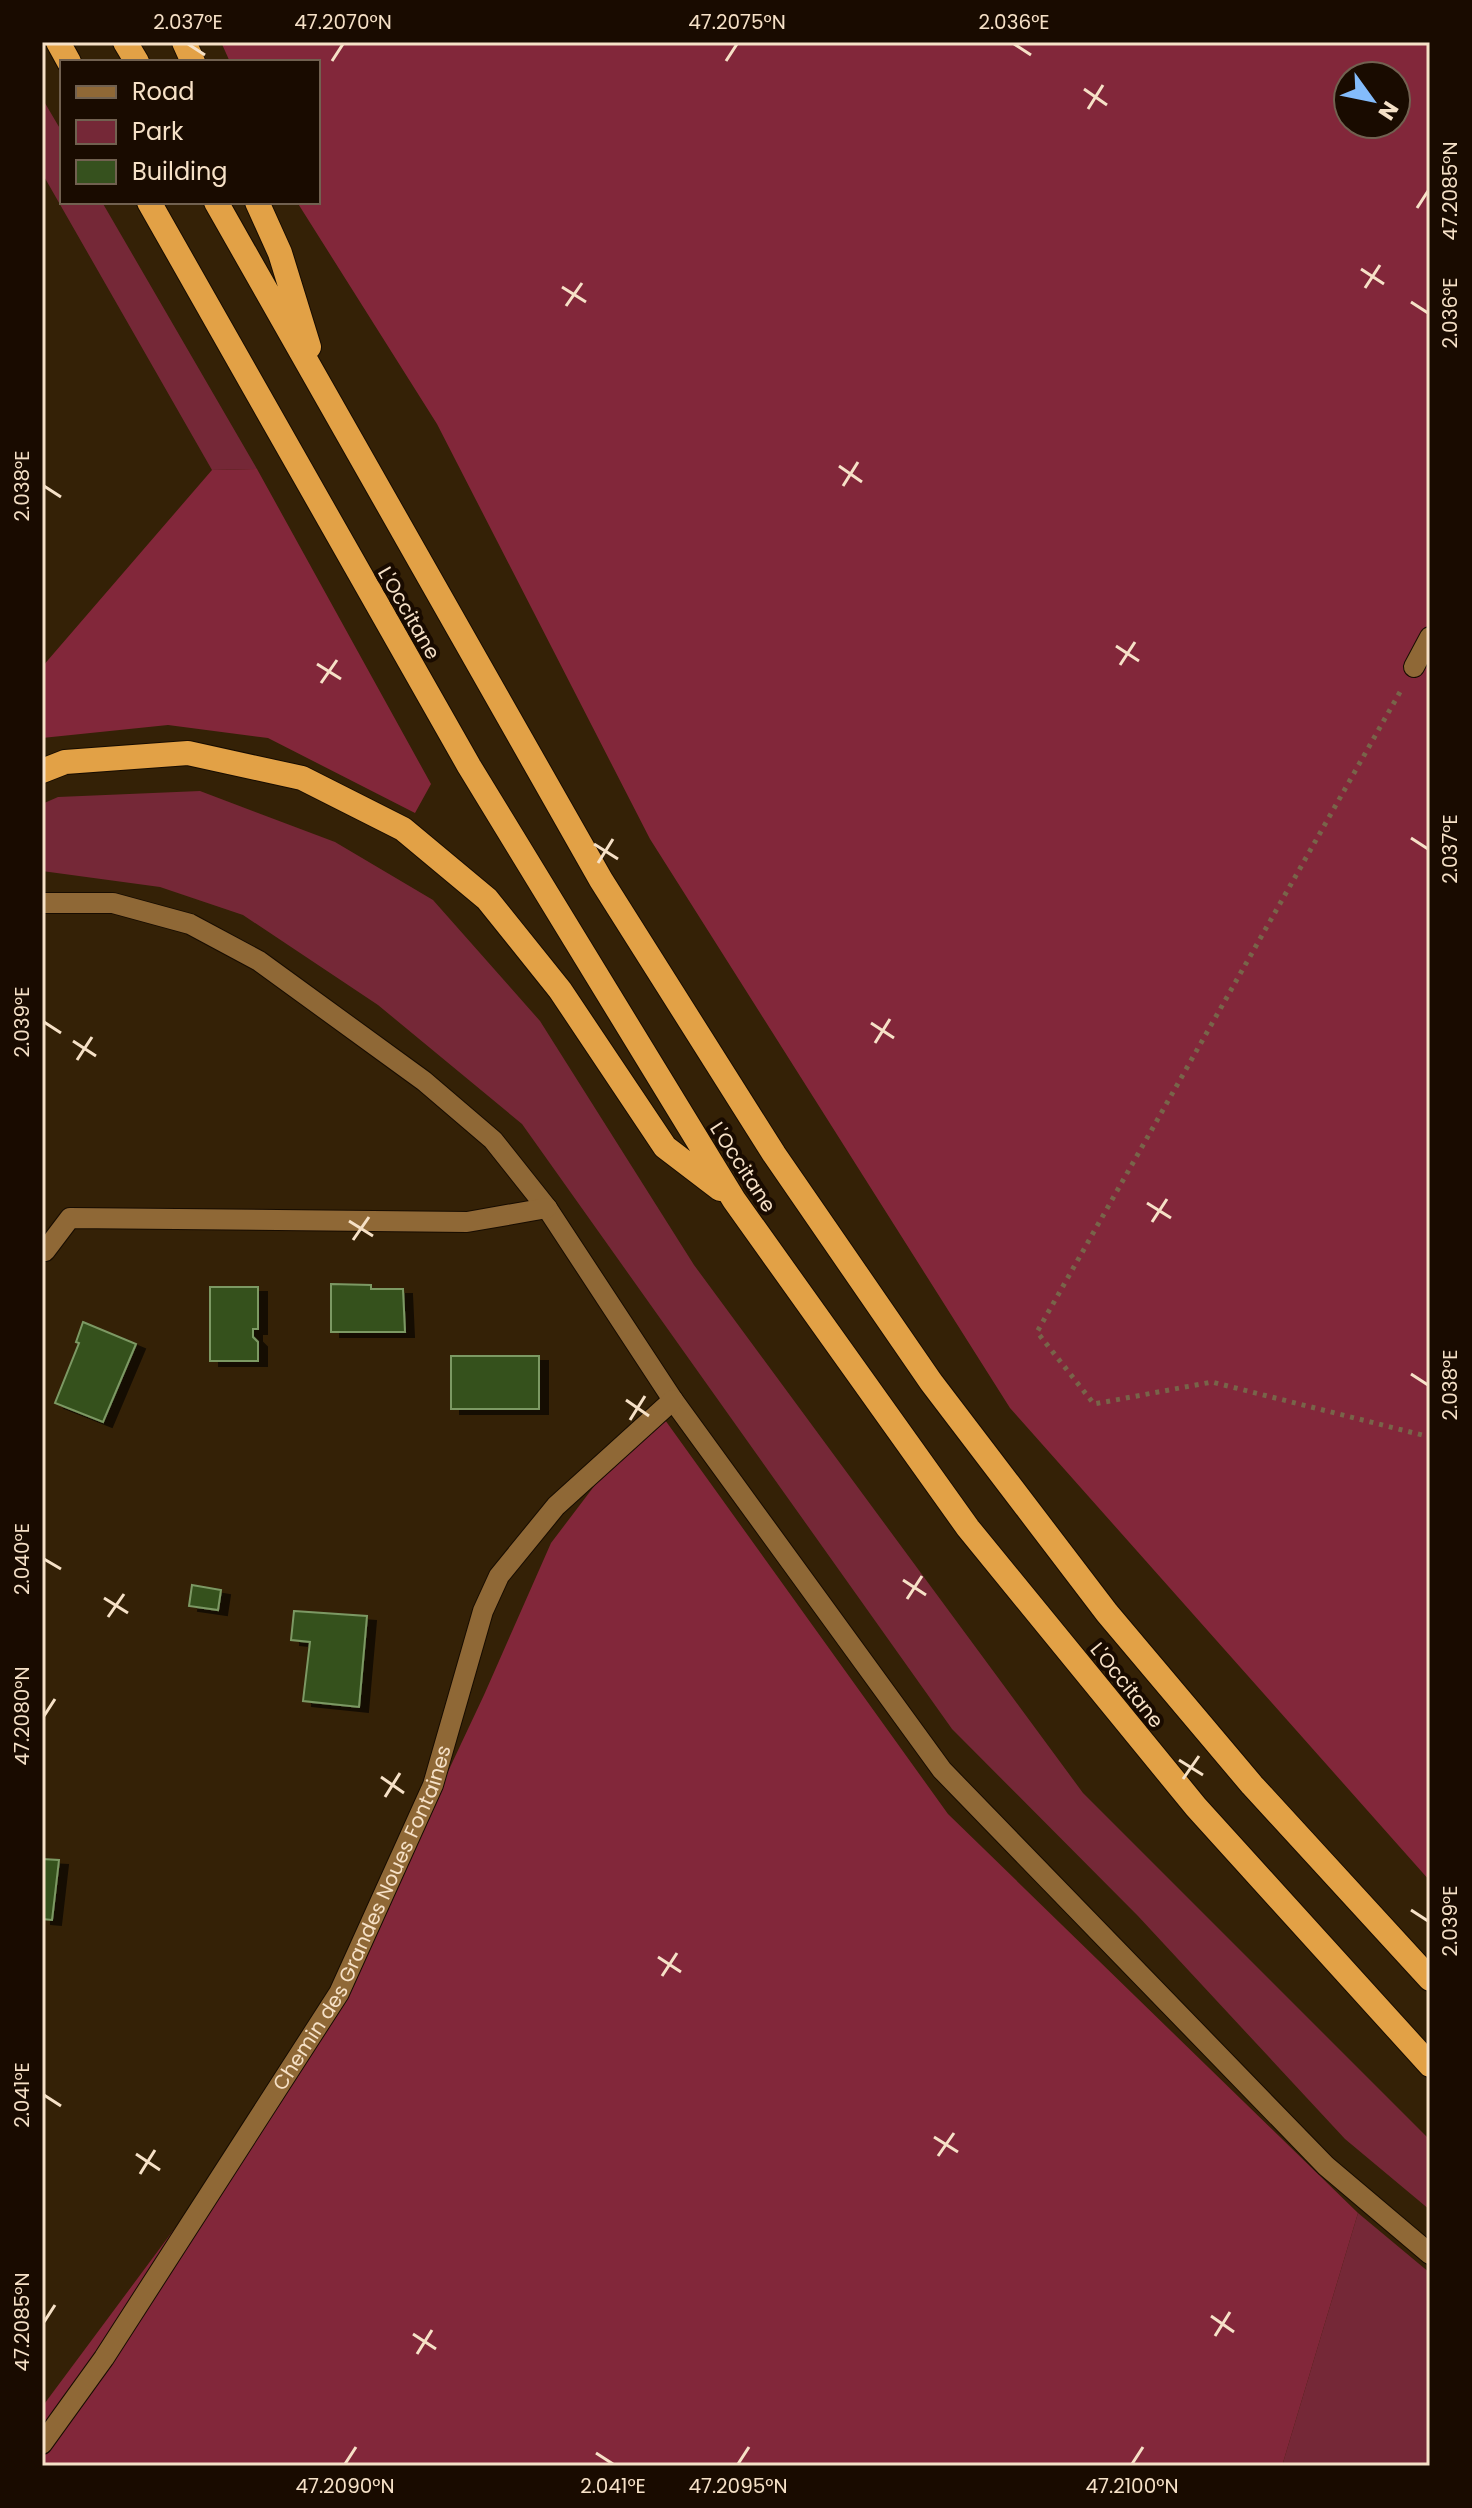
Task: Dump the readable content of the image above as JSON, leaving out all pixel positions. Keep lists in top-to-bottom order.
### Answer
{
  "streets": {
    "highway": ["L'Occitane"],
    "street": ["Chemin des Grandes Noues Fontaines"]
  },
  "legend": ["Road", "Park", "Building"],
  "north": "bottom right",
  "coordinates": [
    "2.037°E",
    "47.2070°N",
    "47.2075°N",
    "2.036°E",
    "47.2085°N",
    "2.038°E",
    "2.039°E",
    "2.040°E",
    "47.2080°N",
    "2.041°E",
    "47.2090°N",
    "47.2095°N",
    "47.2100°N"
  ]
}
